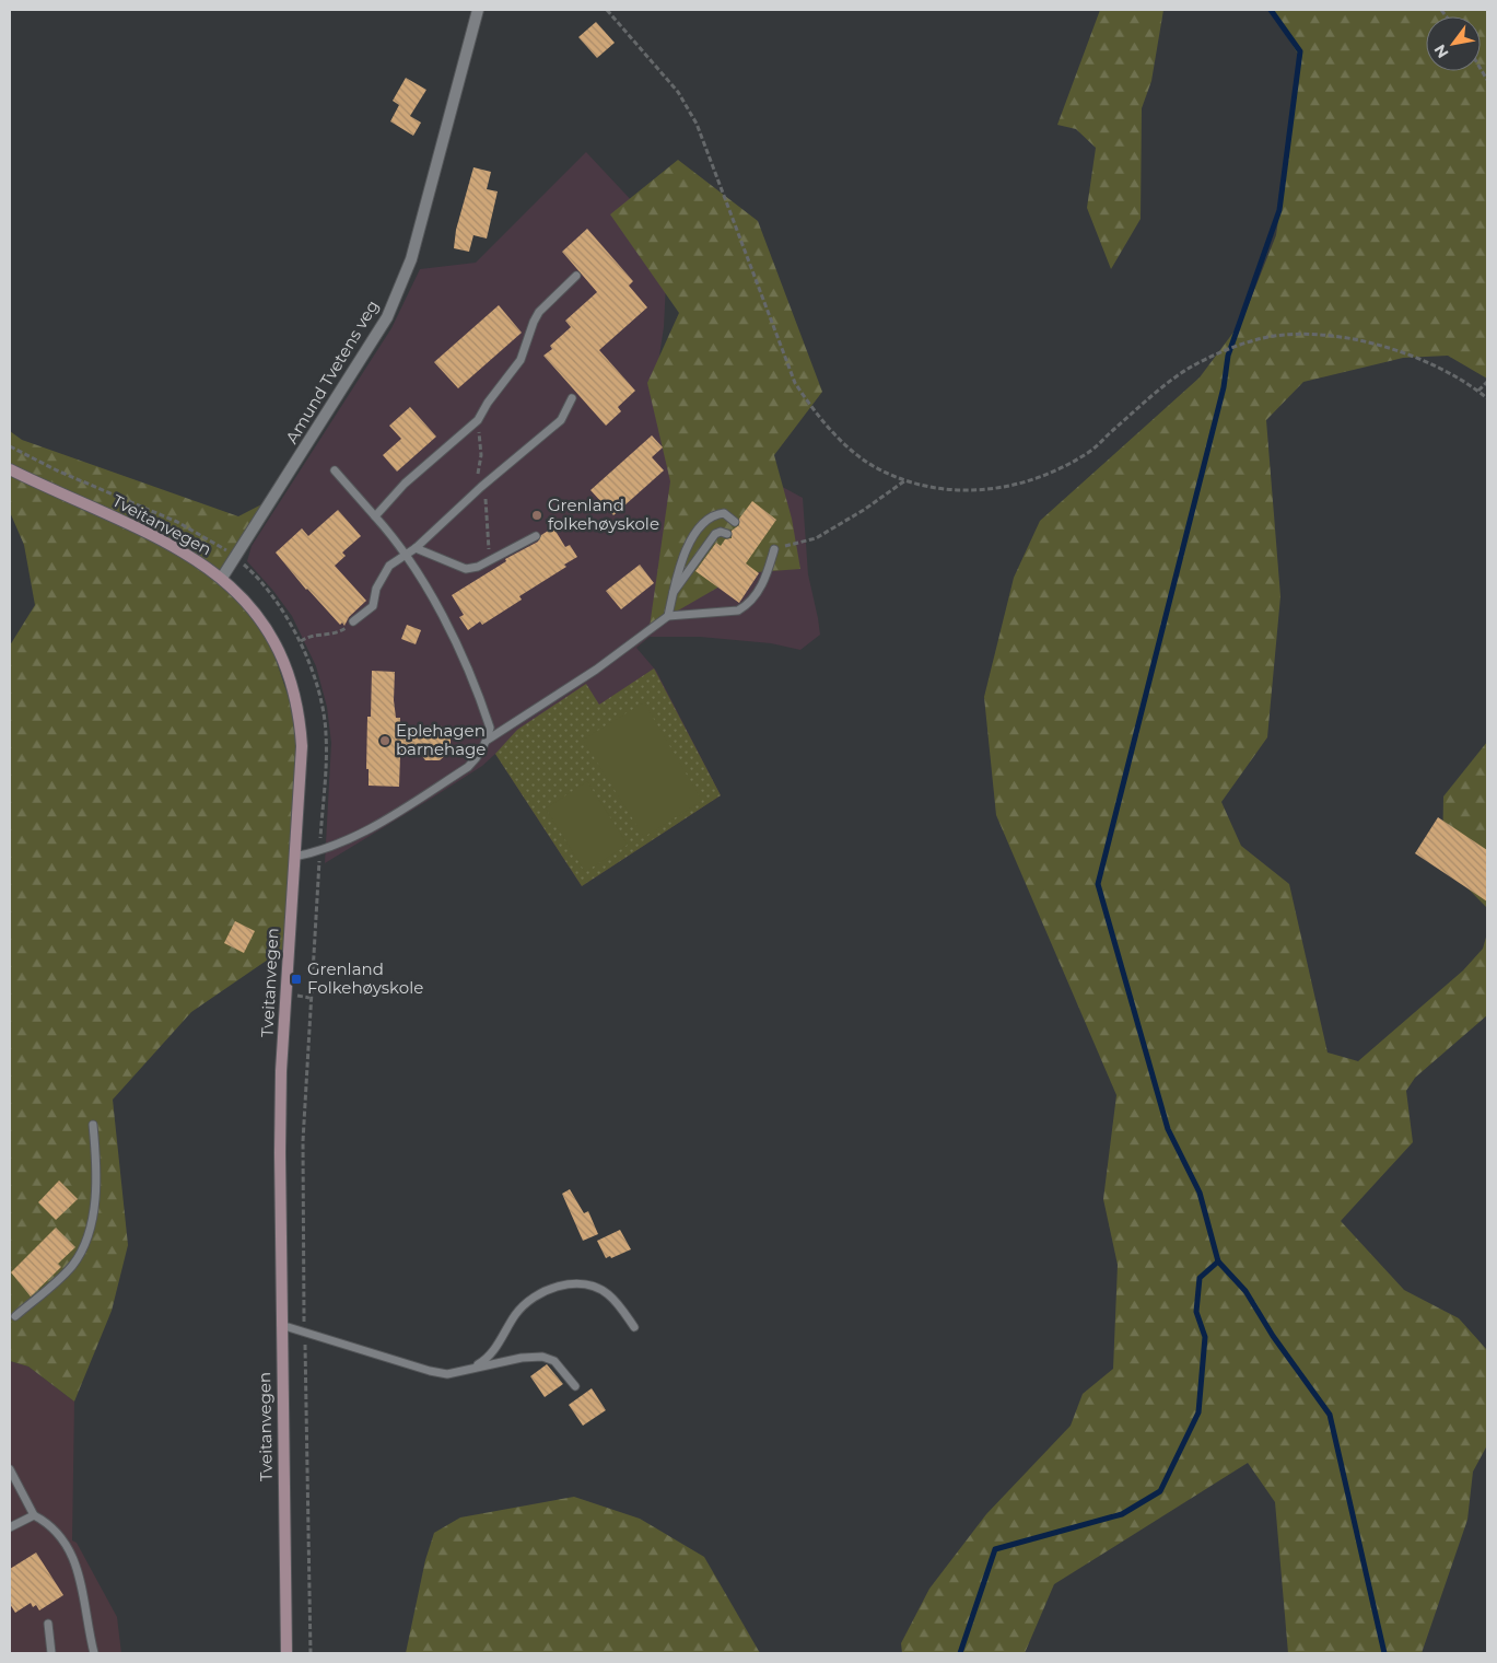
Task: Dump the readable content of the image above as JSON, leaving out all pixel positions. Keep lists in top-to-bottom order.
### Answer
{
  "streets": {
    "main road": ["Tveitanvegen"],
    "street": ["Amund Tvetens veg"]
  },
  "crossings": [
    ["Amund Tvetens veg", "Tveitanvegen"]
  ],
  "places": {
    "other": ["Grenland folkehøyskole", "Eplehagen barnehage"],
    "transit": ["Grenland Folkehøyskole"]
  },
  "north": "bottom left"
}
